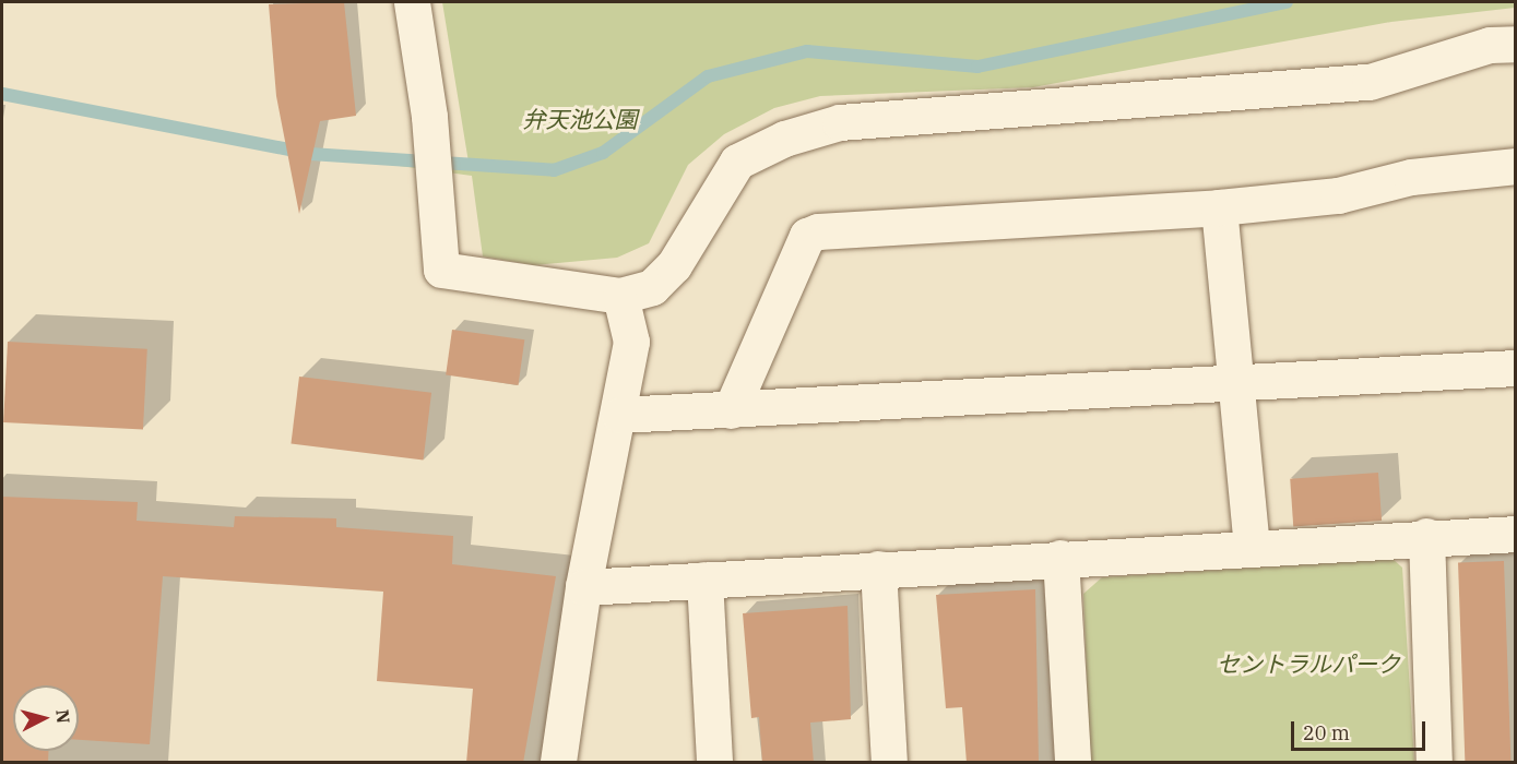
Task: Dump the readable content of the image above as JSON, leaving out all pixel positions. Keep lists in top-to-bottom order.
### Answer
{
  "parks": ["弁天池公園", "セントラルパーク"],
  "scale_bar": "20 m",
  "north": "right"
}
